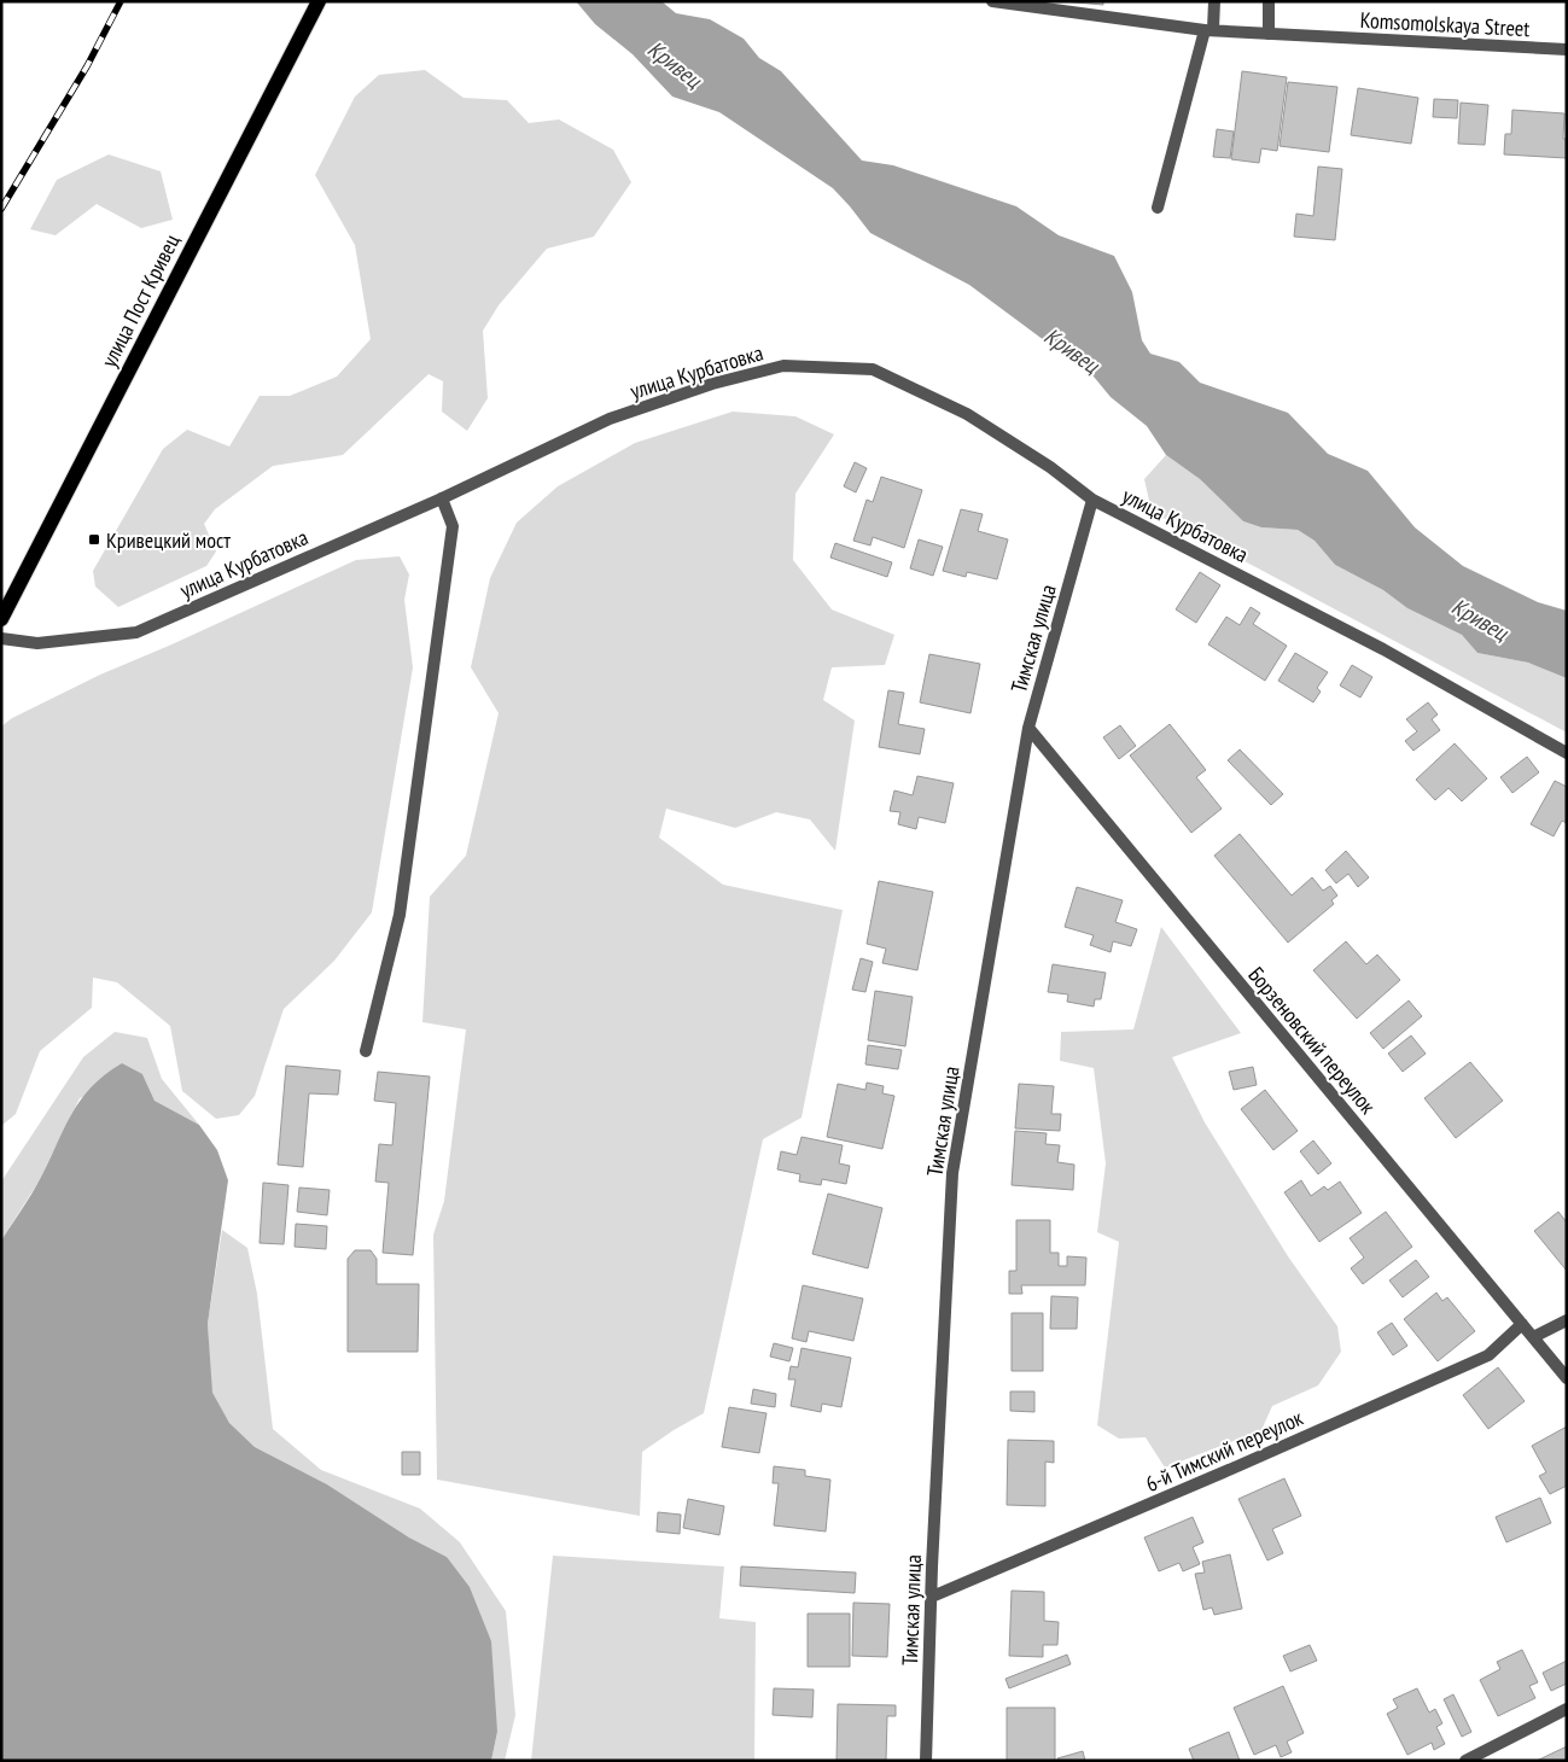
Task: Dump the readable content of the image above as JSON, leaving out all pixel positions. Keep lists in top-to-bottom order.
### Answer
{
  "streets": {
    "main road": ["улица Пост Кривец"],
    "street": [
      "Komsomolskaya Street",
      "улица Курбатовка",
      "Тимская улица",
      "Борзеновский переулок",
      "6-й Тимский переулок"
    ]
  },
  "crossings": [
    ["улица Курбатовка", "Тимская улица"],
    ["Тимская улица", "Борзеновский переулок"],
    ["Тимская улица", "6-й Тимский переулок"],
    ["Борзеновский переулок", "6-й Тимский переулок"]
  ],
  "water": ["Кривец"],
  "places": {
    "transit": ["Кривецкий мост"]
  }
}
